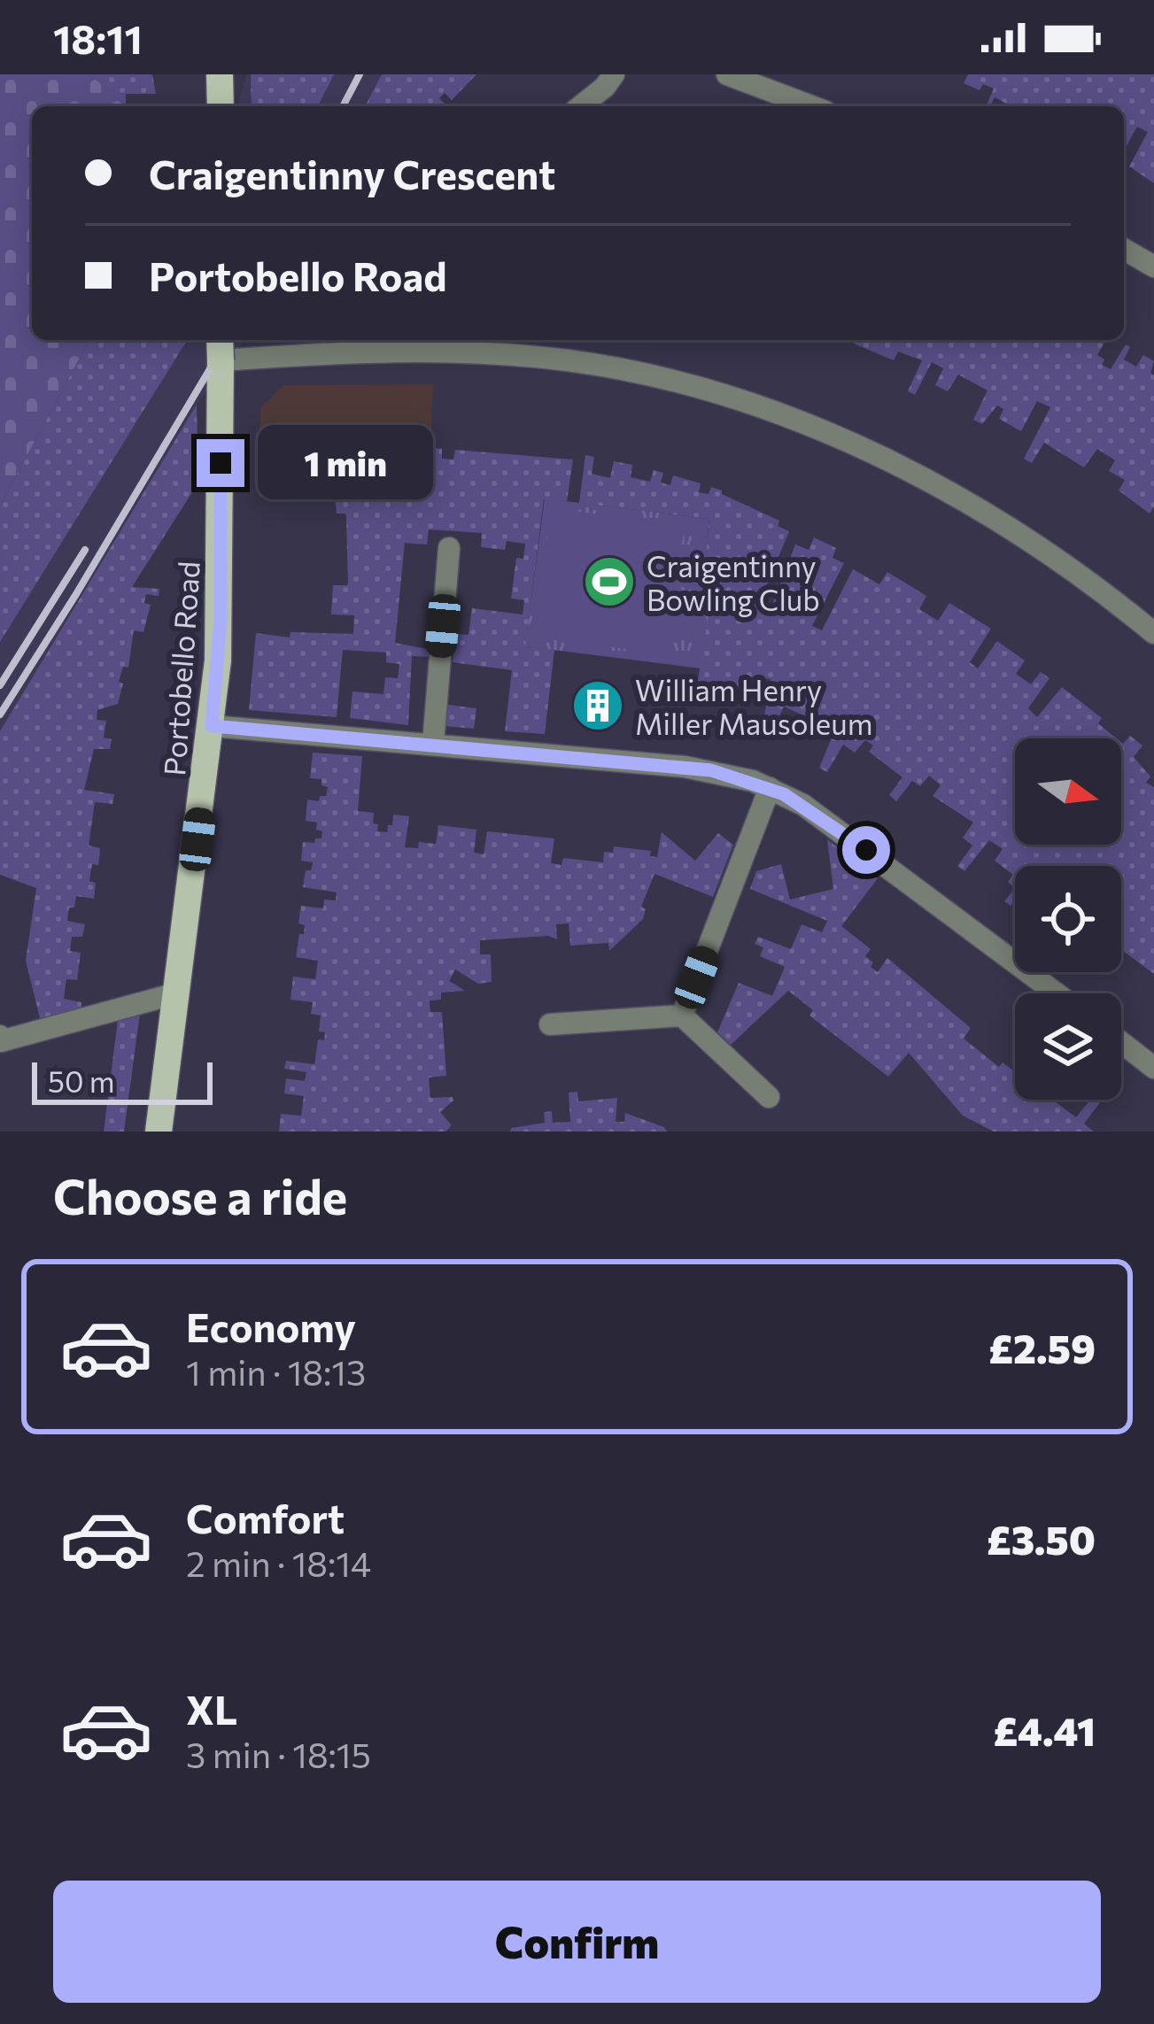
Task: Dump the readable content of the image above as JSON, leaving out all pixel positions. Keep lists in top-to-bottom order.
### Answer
{
  "streets": {
    "main road": ["Portobello Road"]
  },
  "places": {
    "sports": ["Craigentinny Bowling Club"],
    "building": ["William Henry Miller Mausoleum"]
  },
  "scale_bar": "50 m",
  "north": "right",
  "page": {
    "status": "18:11",
    "banner": ["Craigentinny Crescent", "Portobello Road"],
    "bubble": "1 min",
    "scale": "50 m",
    "heading": "Choose a ride",
    "list": [
      {
        "name": "Economy",
        "note": "1 min · 18:13",
        "value": "£2.59"
      },
      {
        "name": "Comfort",
        "note": "2 min · 18:14",
        "value": "£3.50"
      },
      {
        "name": "XL",
        "note": "3 min · 18:15",
        "value": "£4.41"
      }
    ],
    "buttons": "Confirm"
  }
}
